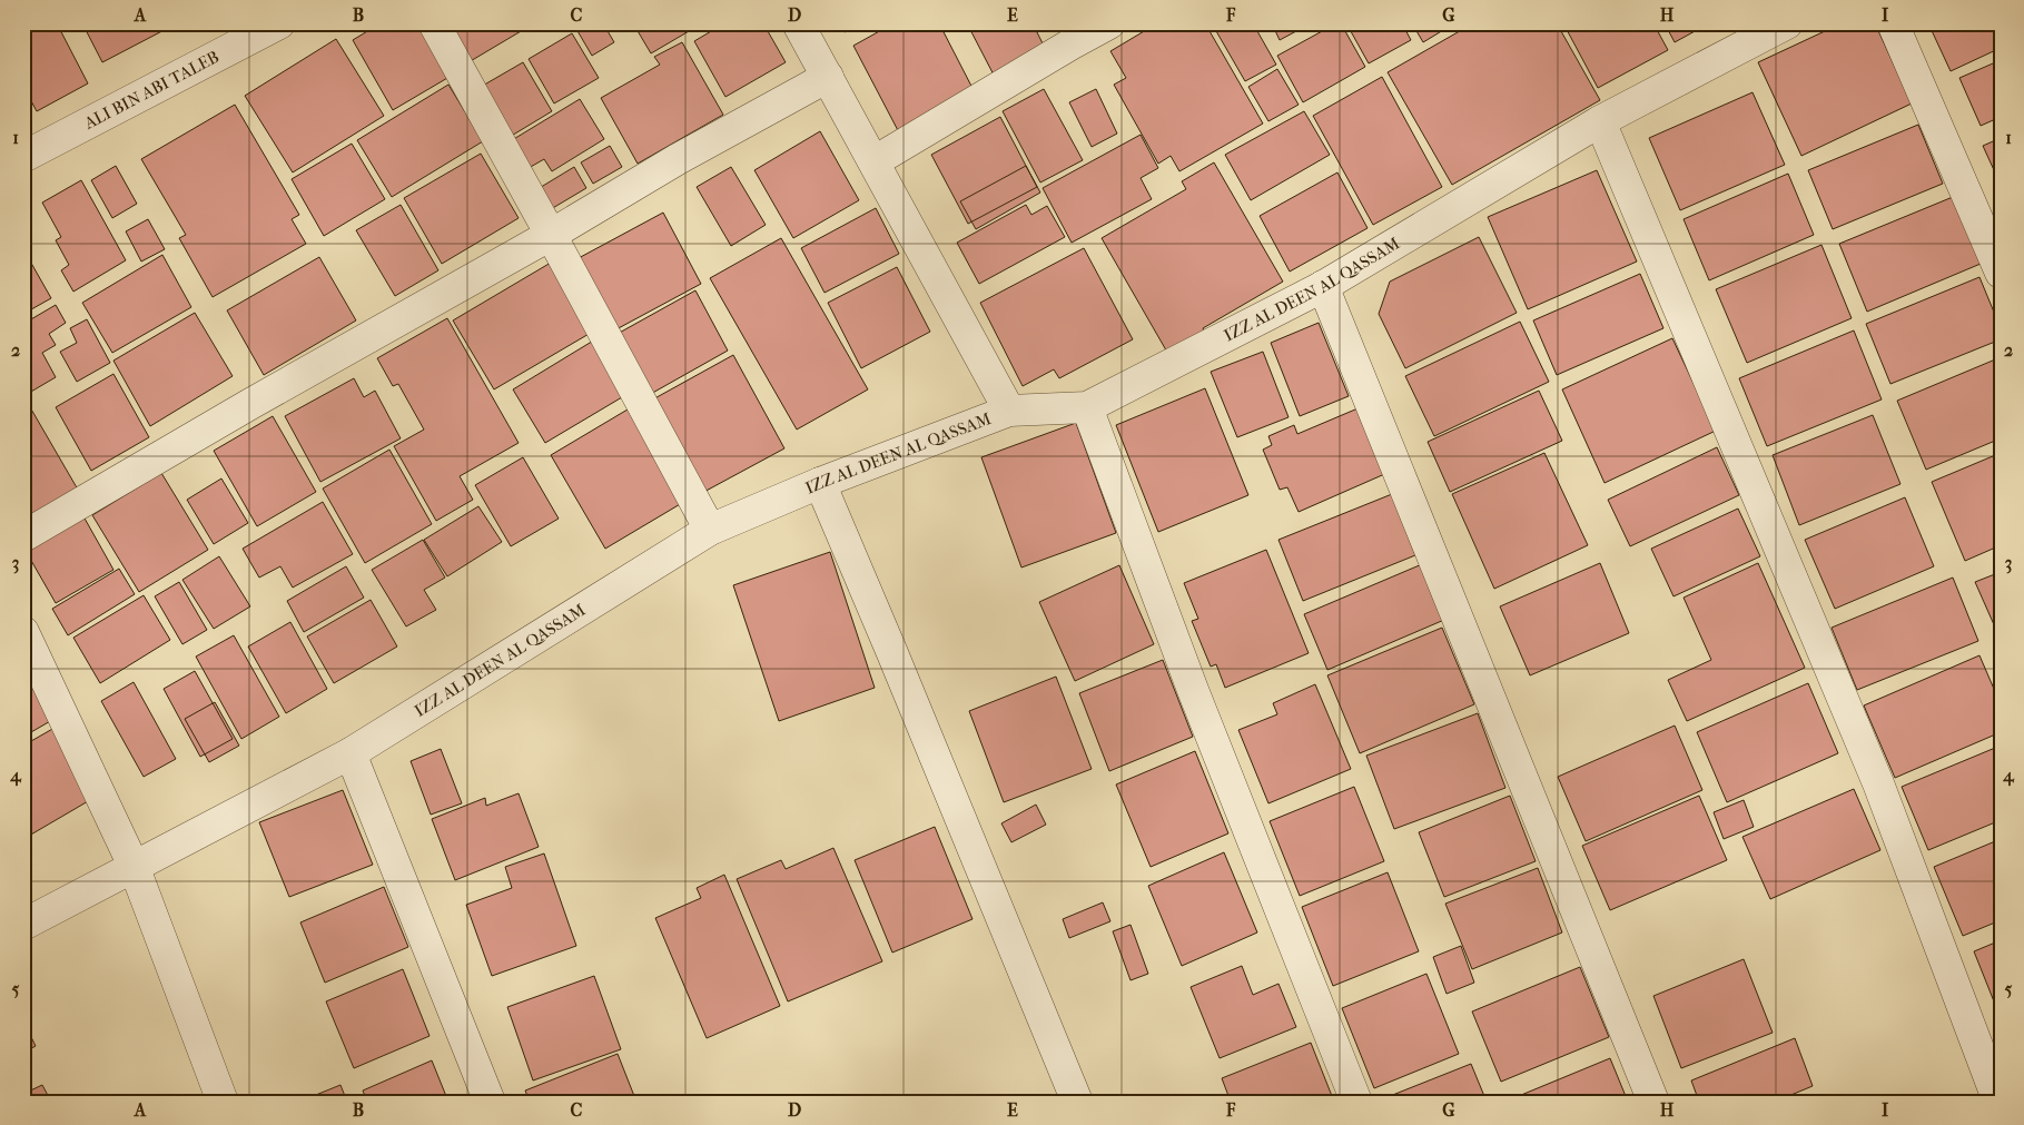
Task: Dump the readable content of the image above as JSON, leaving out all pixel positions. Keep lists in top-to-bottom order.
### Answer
{
  "streets": {
    "street": ["ALI BIN ABI TALEB", "IZZ AL DEEN AL QASSAM"]
  },
  "grid": {
    "columns": [
      "A",
      "B",
      "C",
      "D",
      "E",
      "F",
      "G",
      "H",
      "I"
    ],
    "rows": [
      "1",
      "2",
      "3",
      "4",
      "5"
    ]
  }
}
